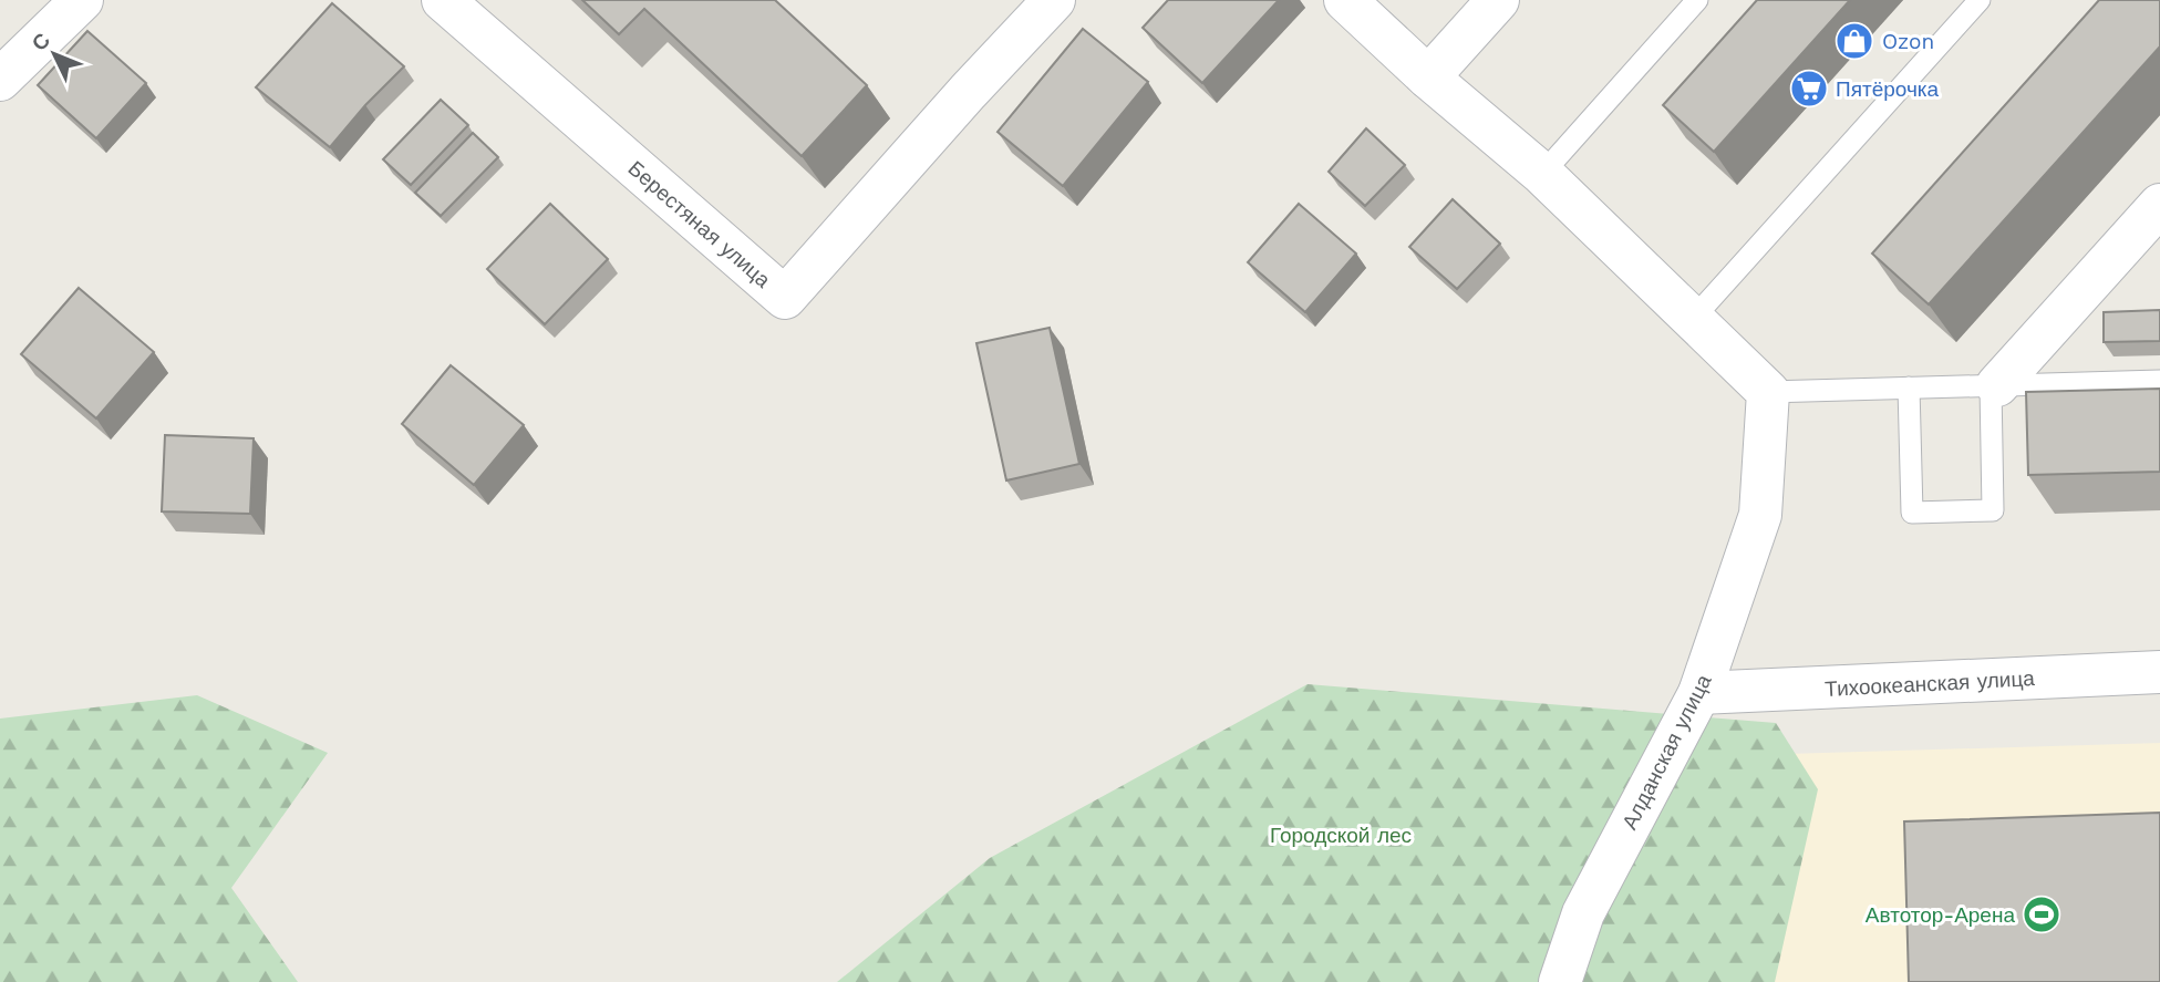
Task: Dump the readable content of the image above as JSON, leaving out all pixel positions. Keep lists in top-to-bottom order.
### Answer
{
  "streets": {
    "street": ["Берестяная улица", "Тихоокеанская улица", "Алданская улица"]
  },
  "crossings": [
    ["Тихоокеанская улица", "Алданская улица"]
  ],
  "parks": ["Городской лес"],
  "places": {
    "shop": ["Ozon"],
    "supermarket": ["Пятёрочка"],
    "sports": ["Автотор-Арена"]
  },
  "north": "top left"
}
